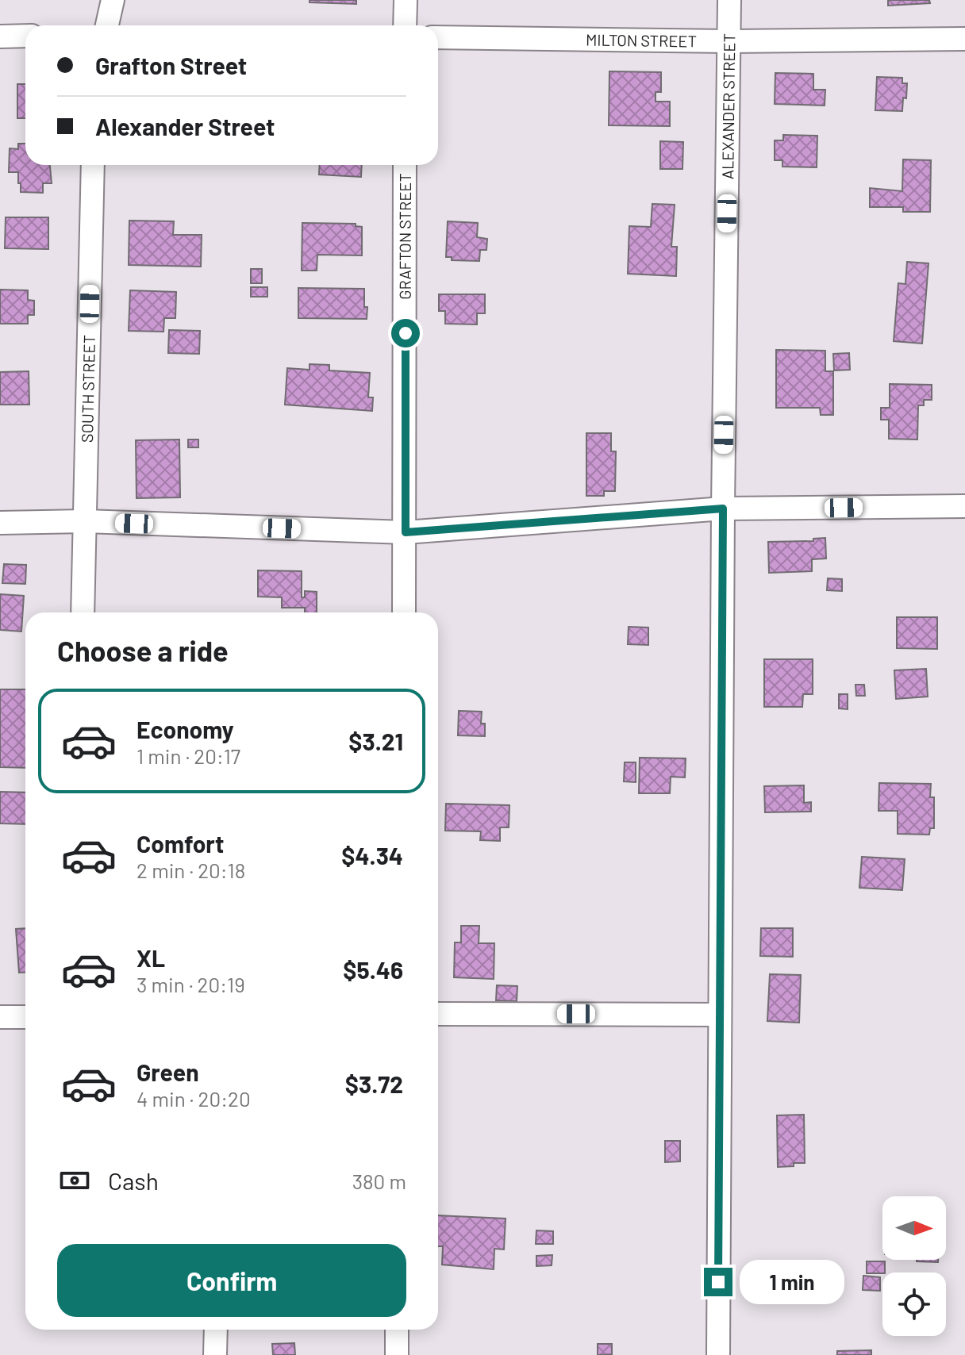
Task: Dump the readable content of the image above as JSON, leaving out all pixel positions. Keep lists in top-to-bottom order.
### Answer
{
  "streets": {
    "street": [
      "MILTON STREET",
      "ALEXANDER STREET",
      "GRAFTON STREET",
      "SOUTH STREET"
    ]
  },
  "crossings": [
    ["MILTON STREET", "ALEXANDER STREET"]
  ],
  "north": "right",
  "page": {
    "banner": ["Grafton Street", "Alexander Street"],
    "heading": "Choose a ride",
    "list": [
      {
        "name": "Economy",
        "note": "1 min · 20:17",
        "value": "$3.21"
      },
      {
        "name": "Comfort",
        "note": "2 min · 20:18",
        "value": "$4.34"
      },
      {
        "name": "XL",
        "note": "3 min · 20:19",
        "value": "$5.46"
      },
      {
        "name": "Green",
        "note": "4 min · 20:20",
        "value": "$3.72"
      }
    ],
    "pay": ["Cash", "380 m"],
    "buttons": "Confirm",
    "bubble": "1 min"
  }
}
